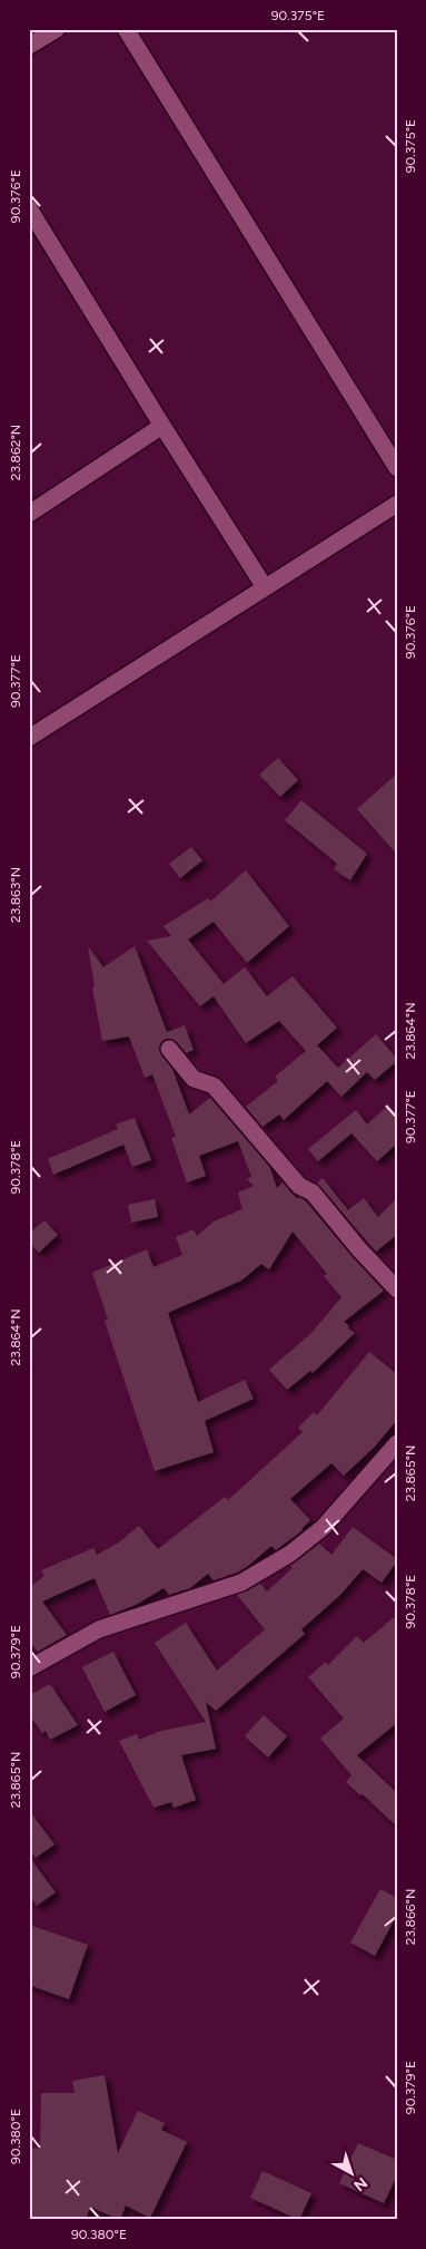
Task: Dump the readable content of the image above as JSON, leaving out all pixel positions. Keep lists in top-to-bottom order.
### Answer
{
  "north": "bottom right",
  "coordinates": [
    "90.375°E",
    "90.376°E",
    "23.862°N",
    "90.377°E",
    "23.863°N",
    "23.864°N",
    "90.378°E",
    "23.865°N",
    "90.379°E",
    "23.866°N",
    "90.380°E"
  ]
}
